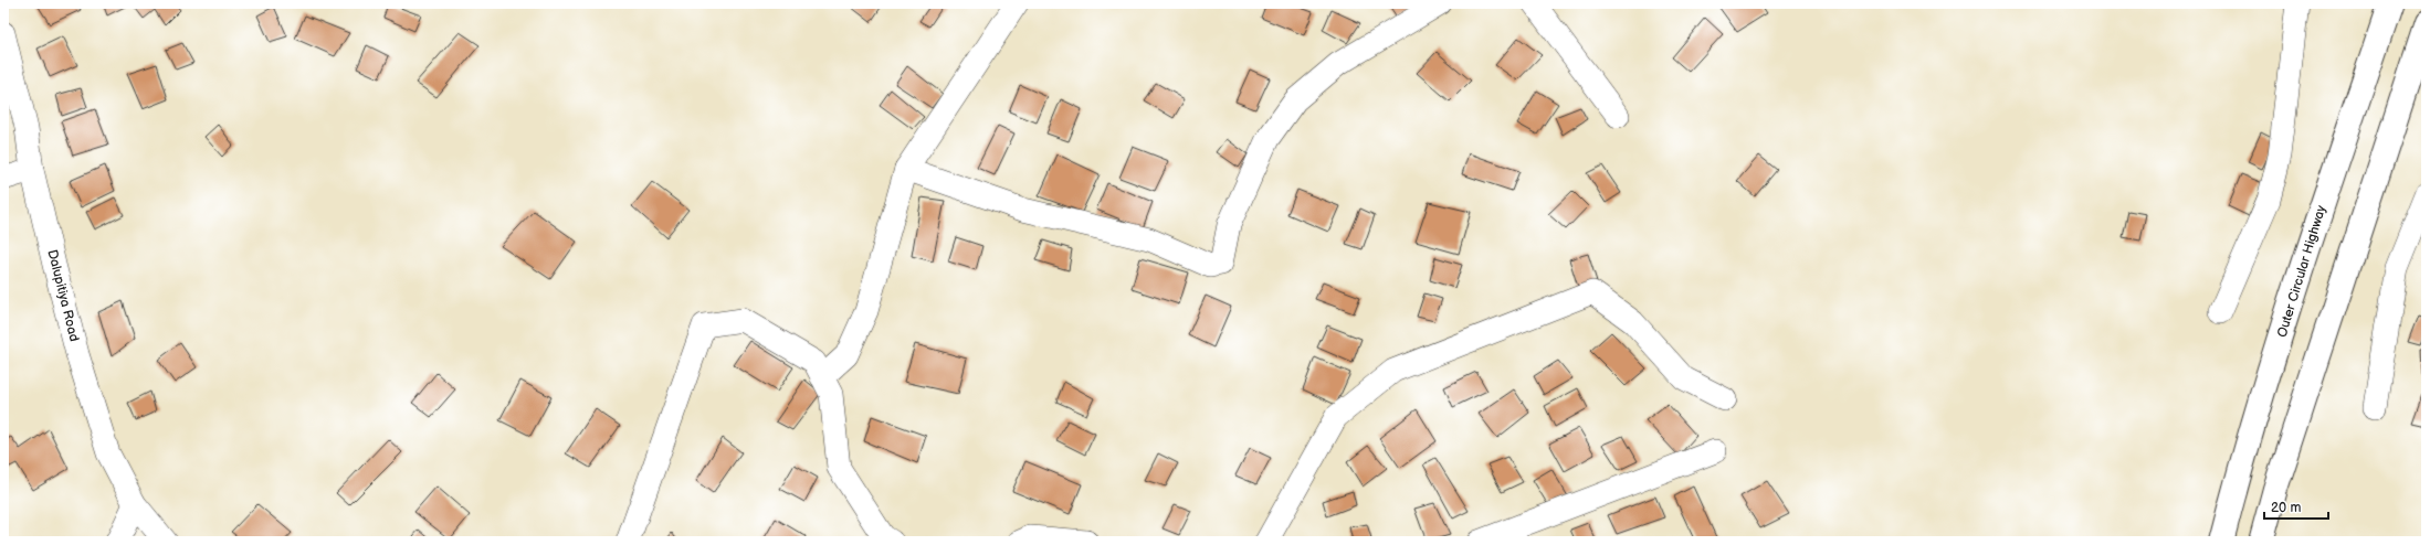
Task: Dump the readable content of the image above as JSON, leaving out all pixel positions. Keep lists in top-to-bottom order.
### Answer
{
  "streets": {
    "highway": ["Outer Circular Highway"],
    "street": ["Dalupitiya Road"]
  },
  "scale_bar": "20 m"
}
